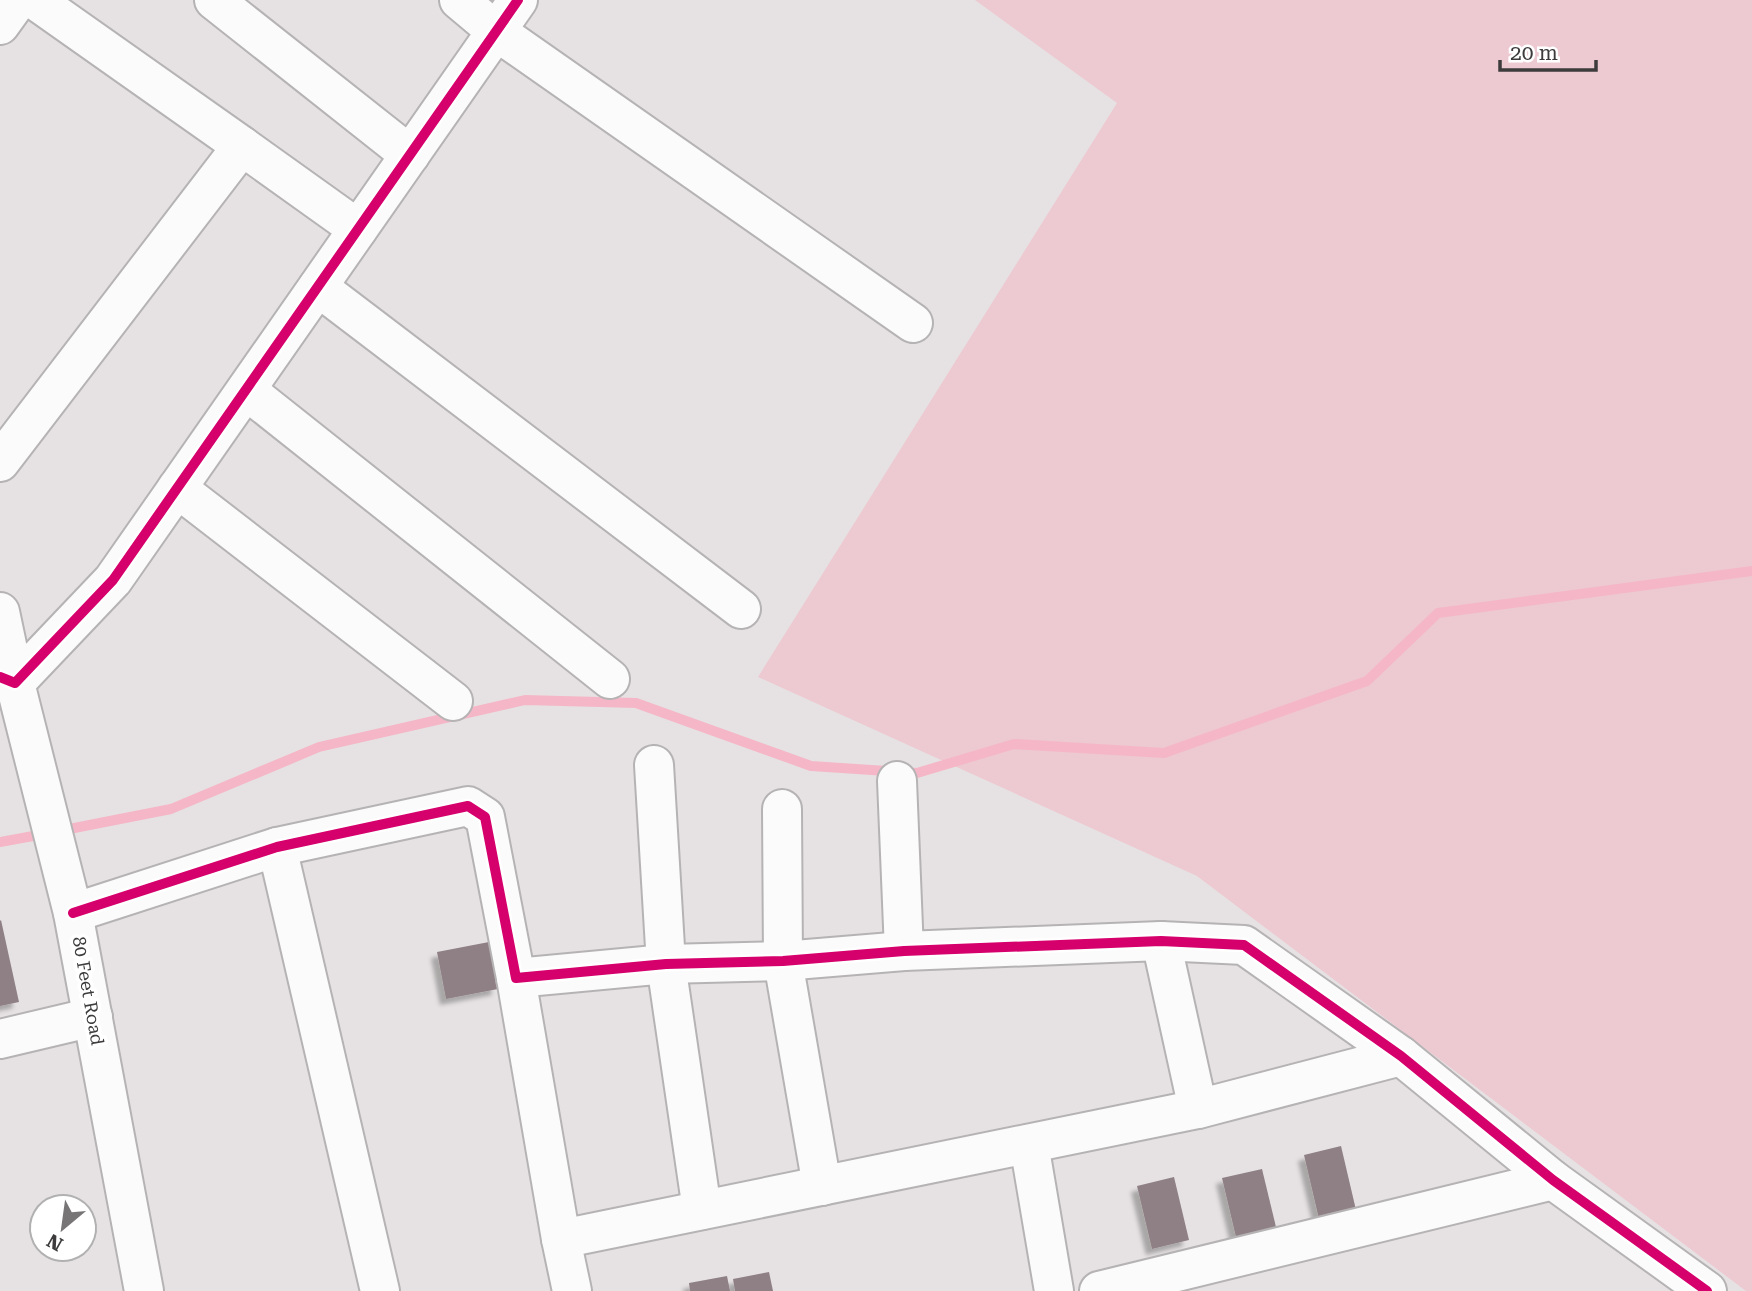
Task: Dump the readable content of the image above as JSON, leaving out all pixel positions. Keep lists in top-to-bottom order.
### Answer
{
  "streets": {
    "street": ["80 Feet Road"]
  },
  "scale_bar": "20 m",
  "north": "bottom left"
}
